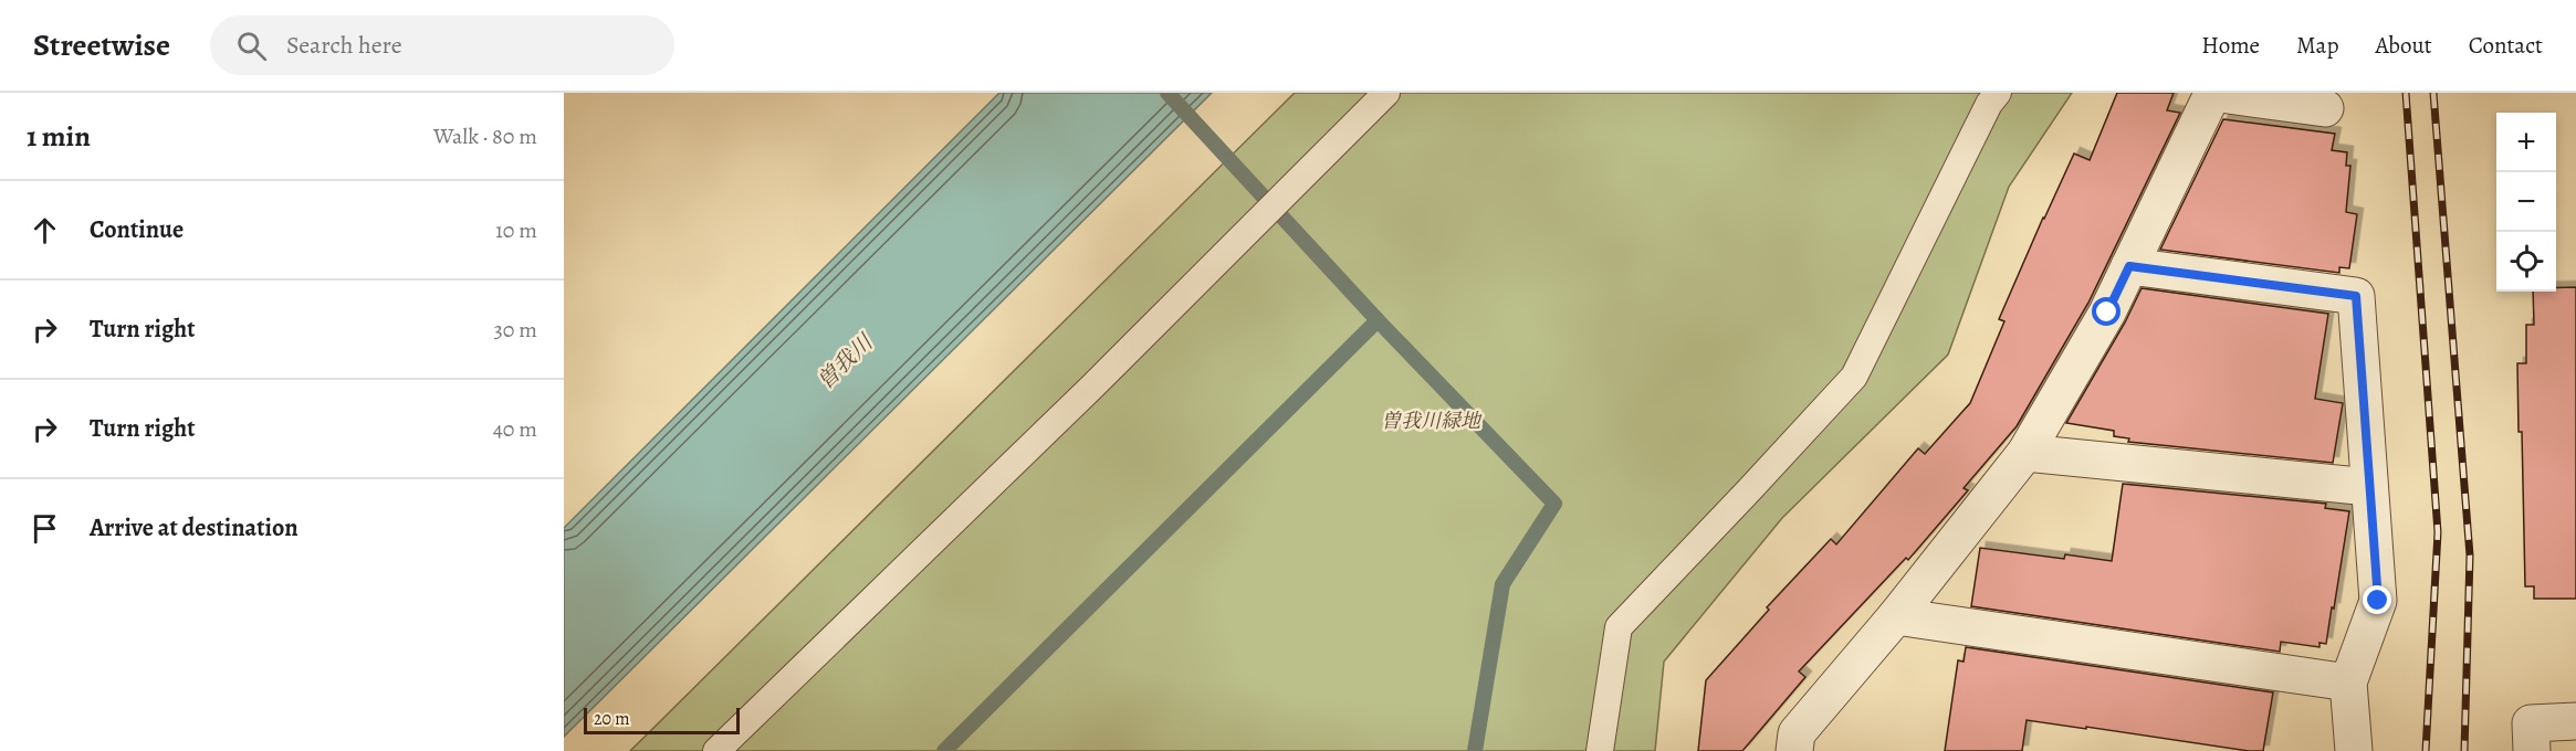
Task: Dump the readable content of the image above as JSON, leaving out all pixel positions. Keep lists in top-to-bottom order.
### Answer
{
  "water": ["曽我川"],
  "parks": ["曽我川緑地"],
  "scale_bar": "20 m",
  "page": {
    "header": "Streetwise",
    "search": "Search here",
    "nav": [
      "Home",
      "Map",
      "About",
      "Contact"
    ],
    "heading": ["1 min", "Walk · 80 m"],
    "map_buttons": ["+", "−"],
    "list": [
      ["Continue", "10 m"],
      ["Turn right", "30 m"],
      ["Turn right", "40 m"],
      "Arrive at destination"
    ],
    "scale": "20 m"
  }
}
